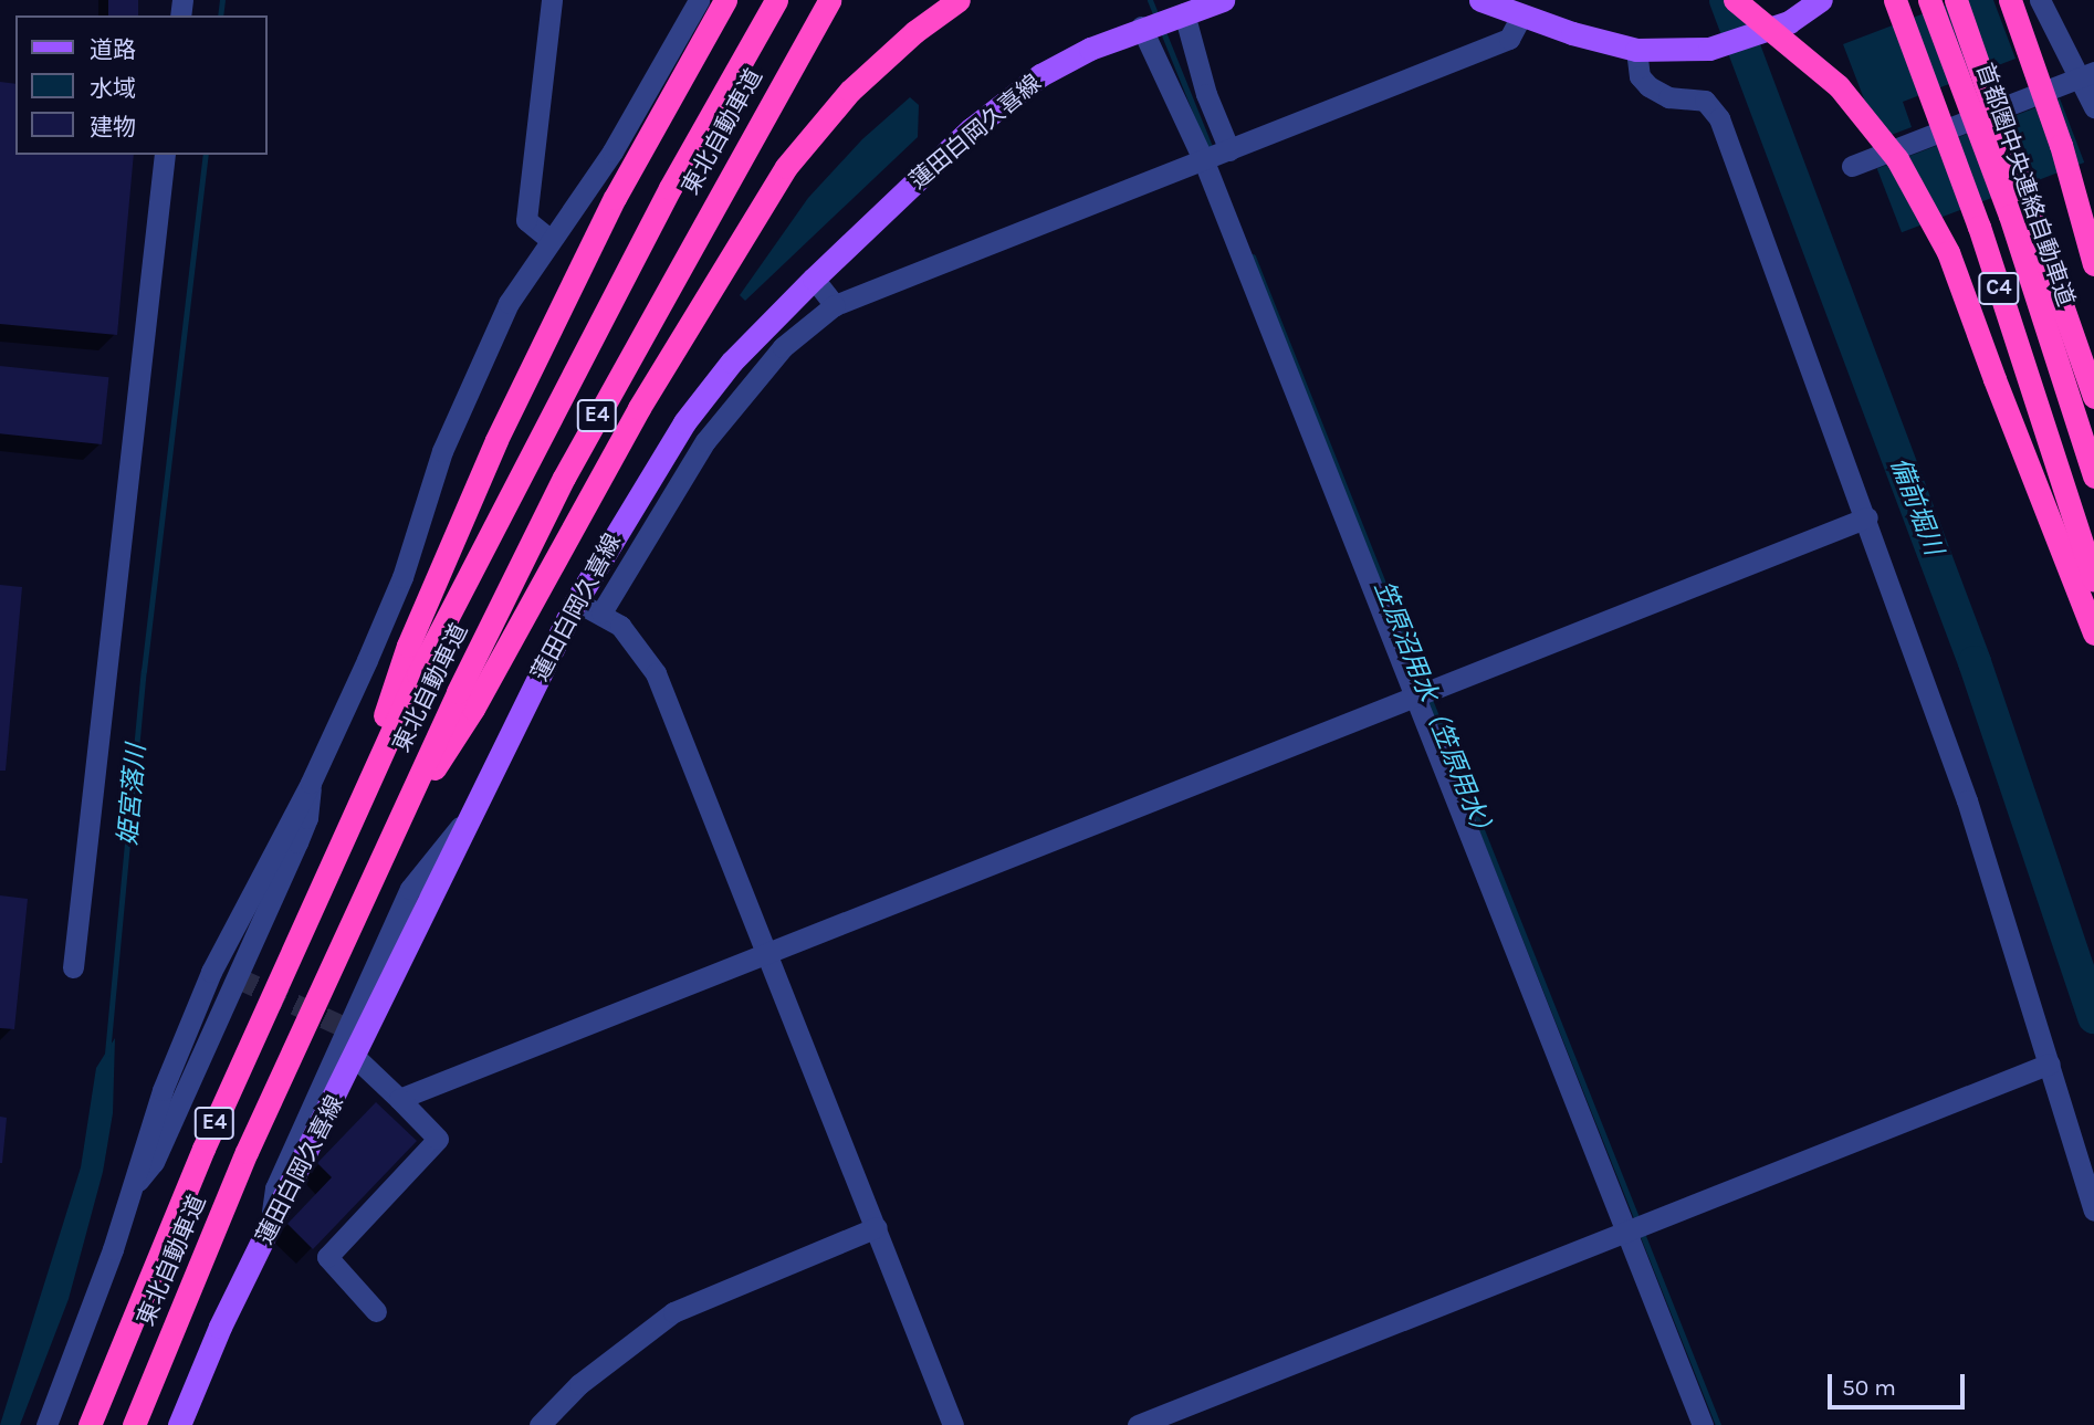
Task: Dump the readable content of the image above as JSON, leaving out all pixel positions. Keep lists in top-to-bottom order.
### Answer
{
  "streets": {
    "highway": [
      "東北自動車道",
      "首都圏中央連絡自動車道",
      "C4",
      "E4"
    ],
    "main road": ["蓮田白岡久喜線"]
  },
  "water": ["備前堀川", "笠原沼用水（笠原用水）", "姫宮落川"],
  "legend": ["道路", "水域", "建物"],
  "scale_bar": "50 m"
}
